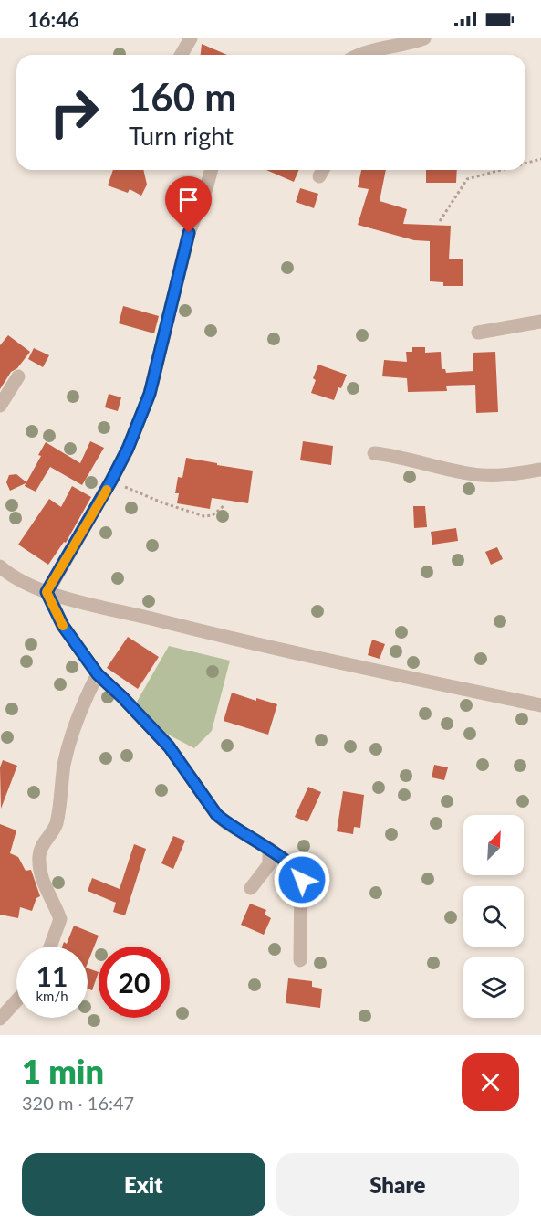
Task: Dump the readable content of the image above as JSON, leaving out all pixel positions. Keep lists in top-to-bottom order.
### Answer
{
  "north": "top right",
  "page": {
    "status": "16:46",
    "turn": ["160 m", "Turn right"],
    "speed": "11 km/h",
    "limit": "20",
    "heading": ["1 min", "320 m · 16:47"],
    "buttons": ["Exit", "Share"]
  }
}
